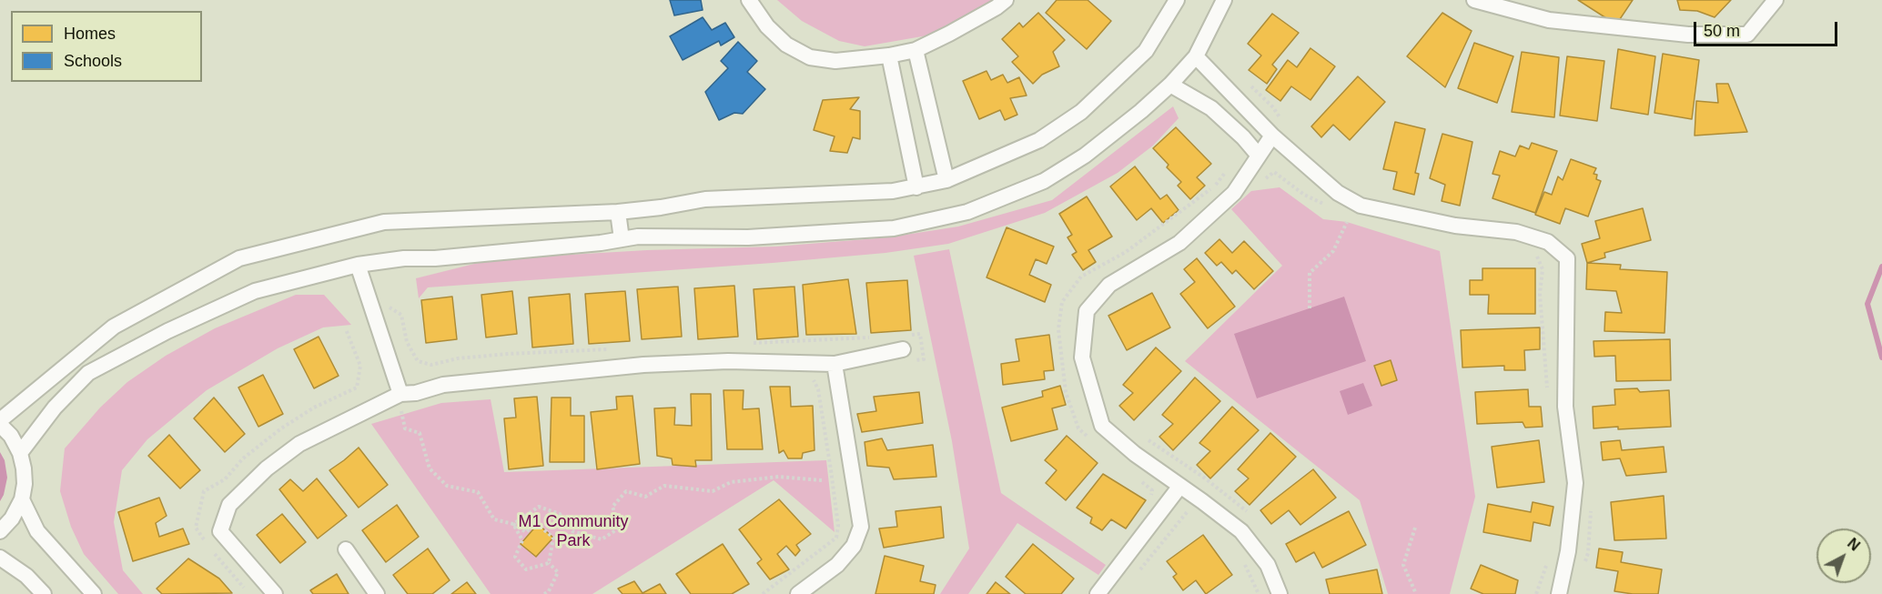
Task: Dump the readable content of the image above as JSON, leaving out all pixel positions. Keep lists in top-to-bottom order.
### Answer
{
  "parks": ["M1 Community Park"],
  "legend": ["Homes", "Schools"],
  "scale_bar": "50 m",
  "north": "top right"
}
